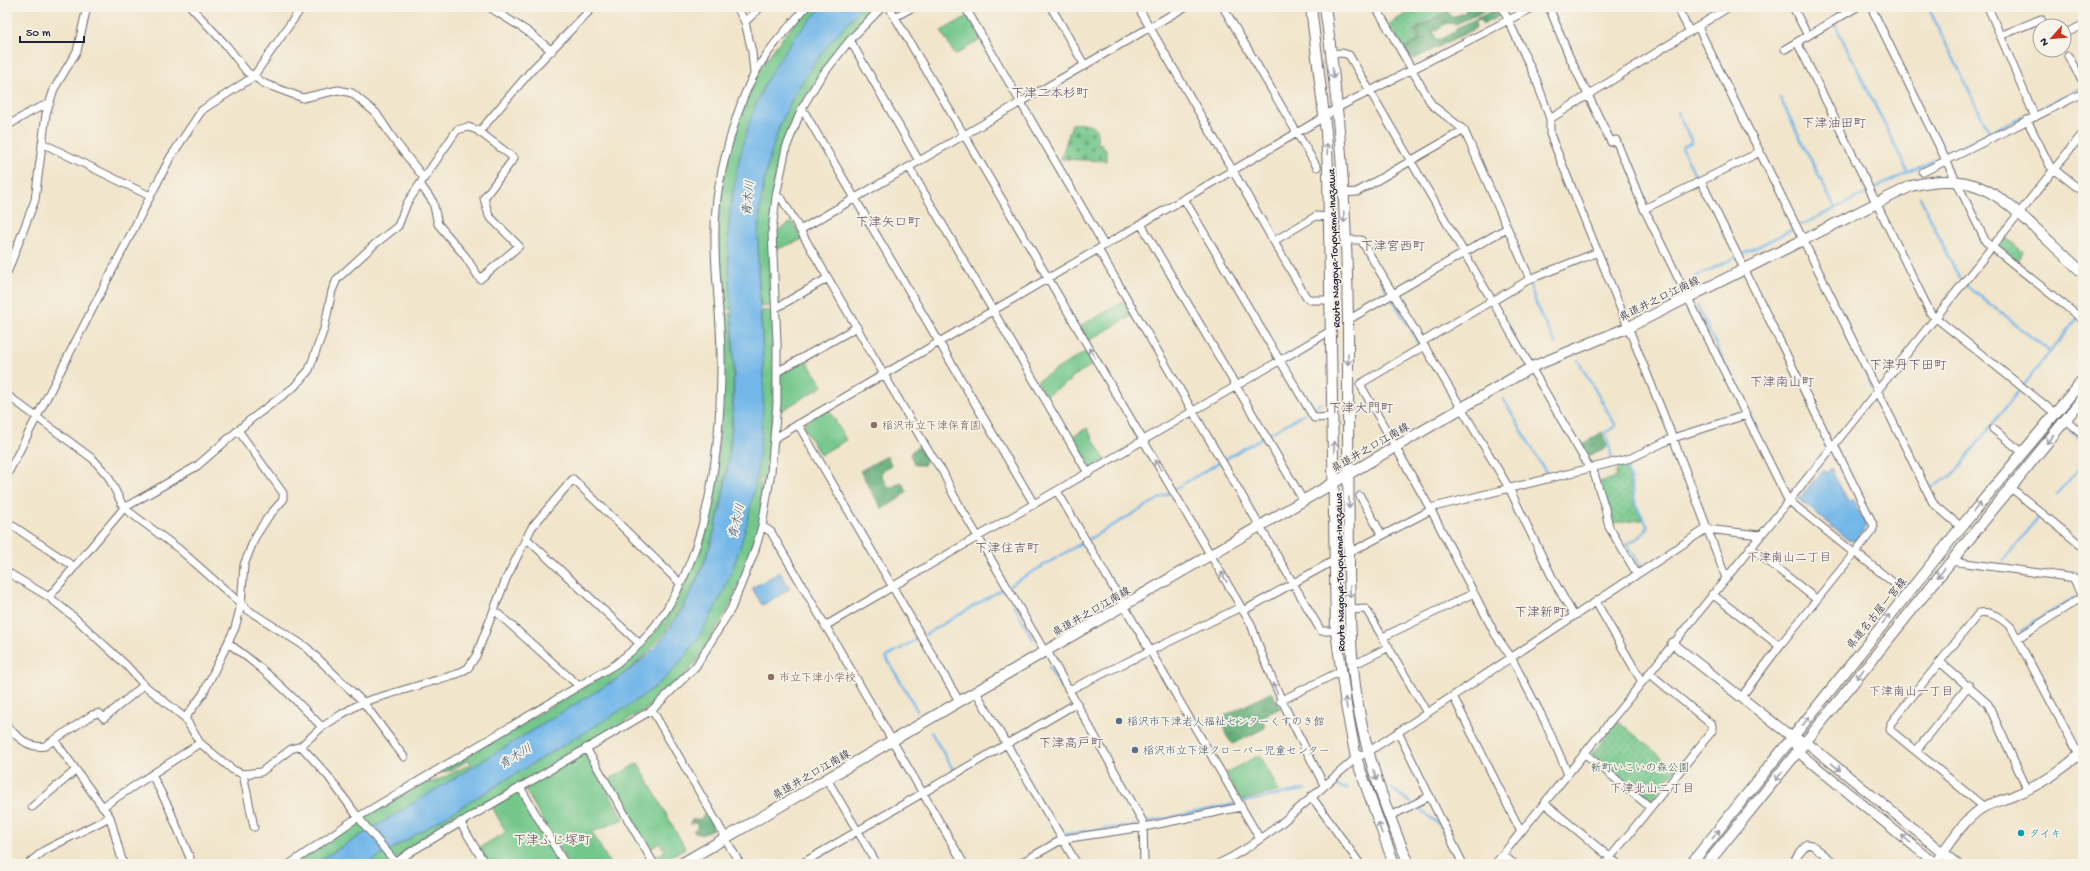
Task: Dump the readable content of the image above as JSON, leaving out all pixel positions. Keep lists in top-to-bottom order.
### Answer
{
  "streets": {
    "main road": ["Route Nagoya-Toyoyama-Inazawa", "県道井之口江南線", "県道名古屋一宮線"]
  },
  "crossings": [
    ["Route Nagoya-Toyoyama-Inazawa", "県道井之口江南線"]
  ],
  "districts": [
    "下津二本杉町",
    "下津油田町",
    "下津矢口町",
    "下津宮西町",
    "下津丹下田町",
    "下津南山町",
    "下津大門町",
    "下津住吉町",
    "下津南山二丁目",
    "下津新町",
    "下津南山一丁目",
    "下津高戸町",
    "下津北山二丁目",
    "下津ふじ塚町"
  ],
  "water": ["青木川"],
  "parks": ["新町いこいの森公園"],
  "places": [
    "稲沢市立下津保育園",
    "市立下津小学校",
    "稲沢市下津老人福祉センターくすのき館",
    "稲沢市立下津クローバー児童センター",
    "タイキ"
  ],
  "scale_bar": "50 m",
  "north": "bottom left"
}
